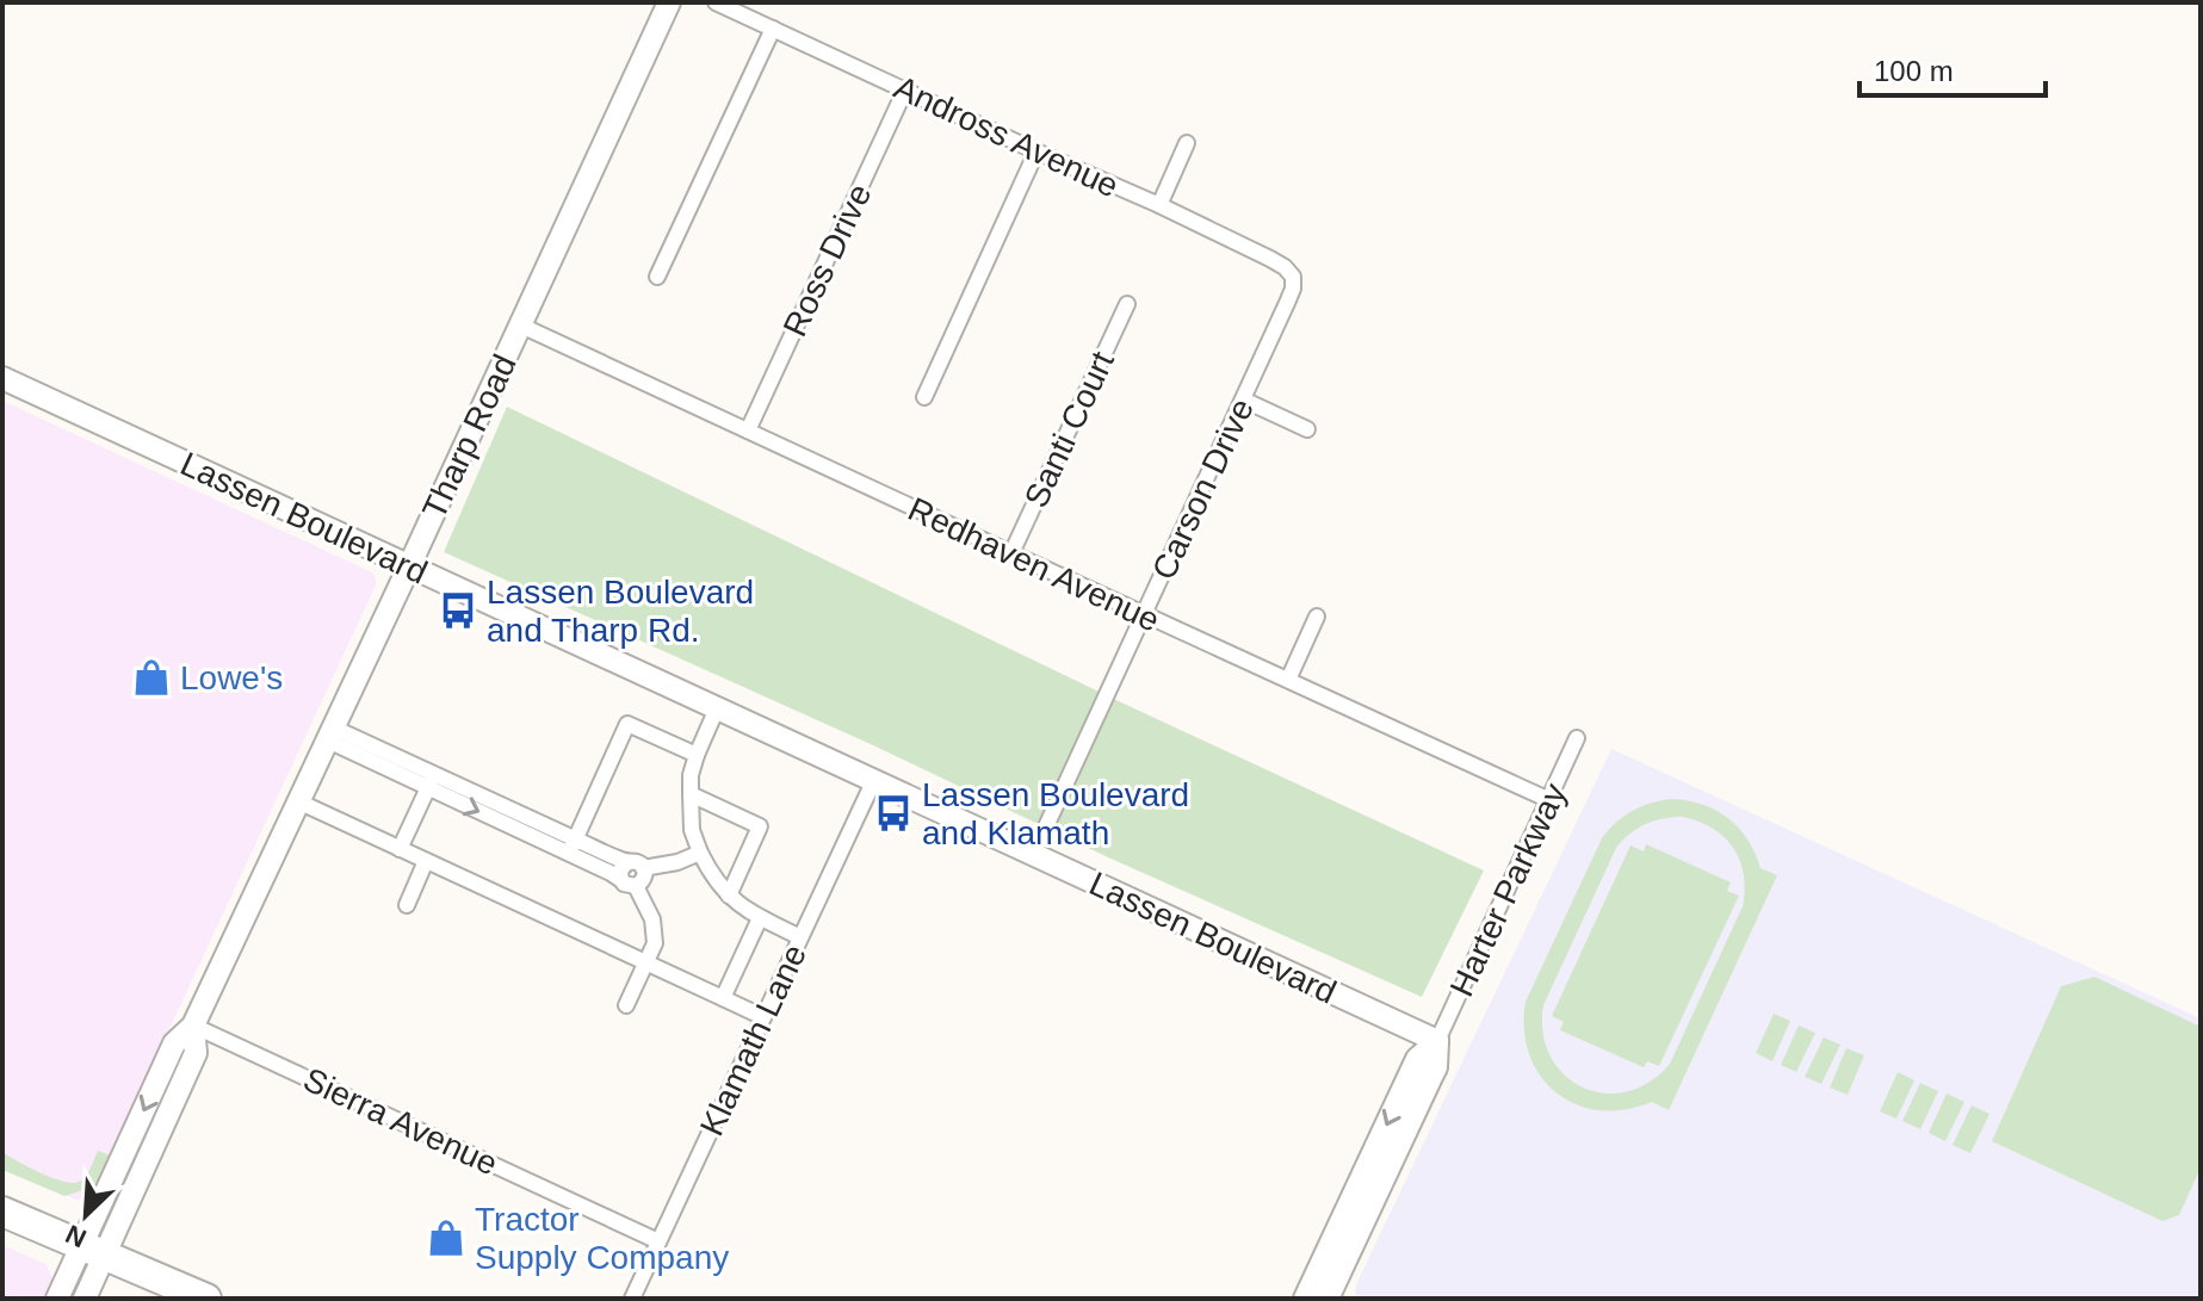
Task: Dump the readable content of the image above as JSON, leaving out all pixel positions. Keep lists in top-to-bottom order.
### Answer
{
  "streets": {
    "street": [
      "Andross Avenue",
      "Ross Drive",
      "Santi Court",
      "Tharp Road",
      "Carson Drive",
      "Lassen Boulevard",
      "Redhaven Avenue",
      "Harter Parkway",
      "Klamath Lane",
      "Sierra Avenue"
    ]
  },
  "crossings": [
    ["Andross Avenue", "Ross Drive"],
    ["Andross Avenue", "Carson Drive"],
    ["Ross Drive", "Redhaven Avenue"],
    ["Santi Court", "Redhaven Avenue"],
    ["Tharp Road", "Lassen Boulevard"],
    ["Tharp Road", "Redhaven Avenue"],
    ["Tharp Road", "Sierra Avenue"],
    ["Carson Drive", "Lassen Boulevard"],
    ["Carson Drive", "Redhaven Avenue"],
    ["Lassen Boulevard", "Harter Parkway"],
    ["Lassen Boulevard", "Klamath Lane"],
    ["Redhaven Avenue", "Harter Parkway"],
    ["Klamath Lane", "Sierra Avenue"]
  ],
  "places": {
    "bus stop": ["Lassen Boulevard and Tharp Rd.", "Lassen Boulevard and Klamath"],
    "shop": ["Lowe's", "Tractor Supply Company"]
  },
  "scale_bar": "100 m",
  "north": "bottom left"
}
